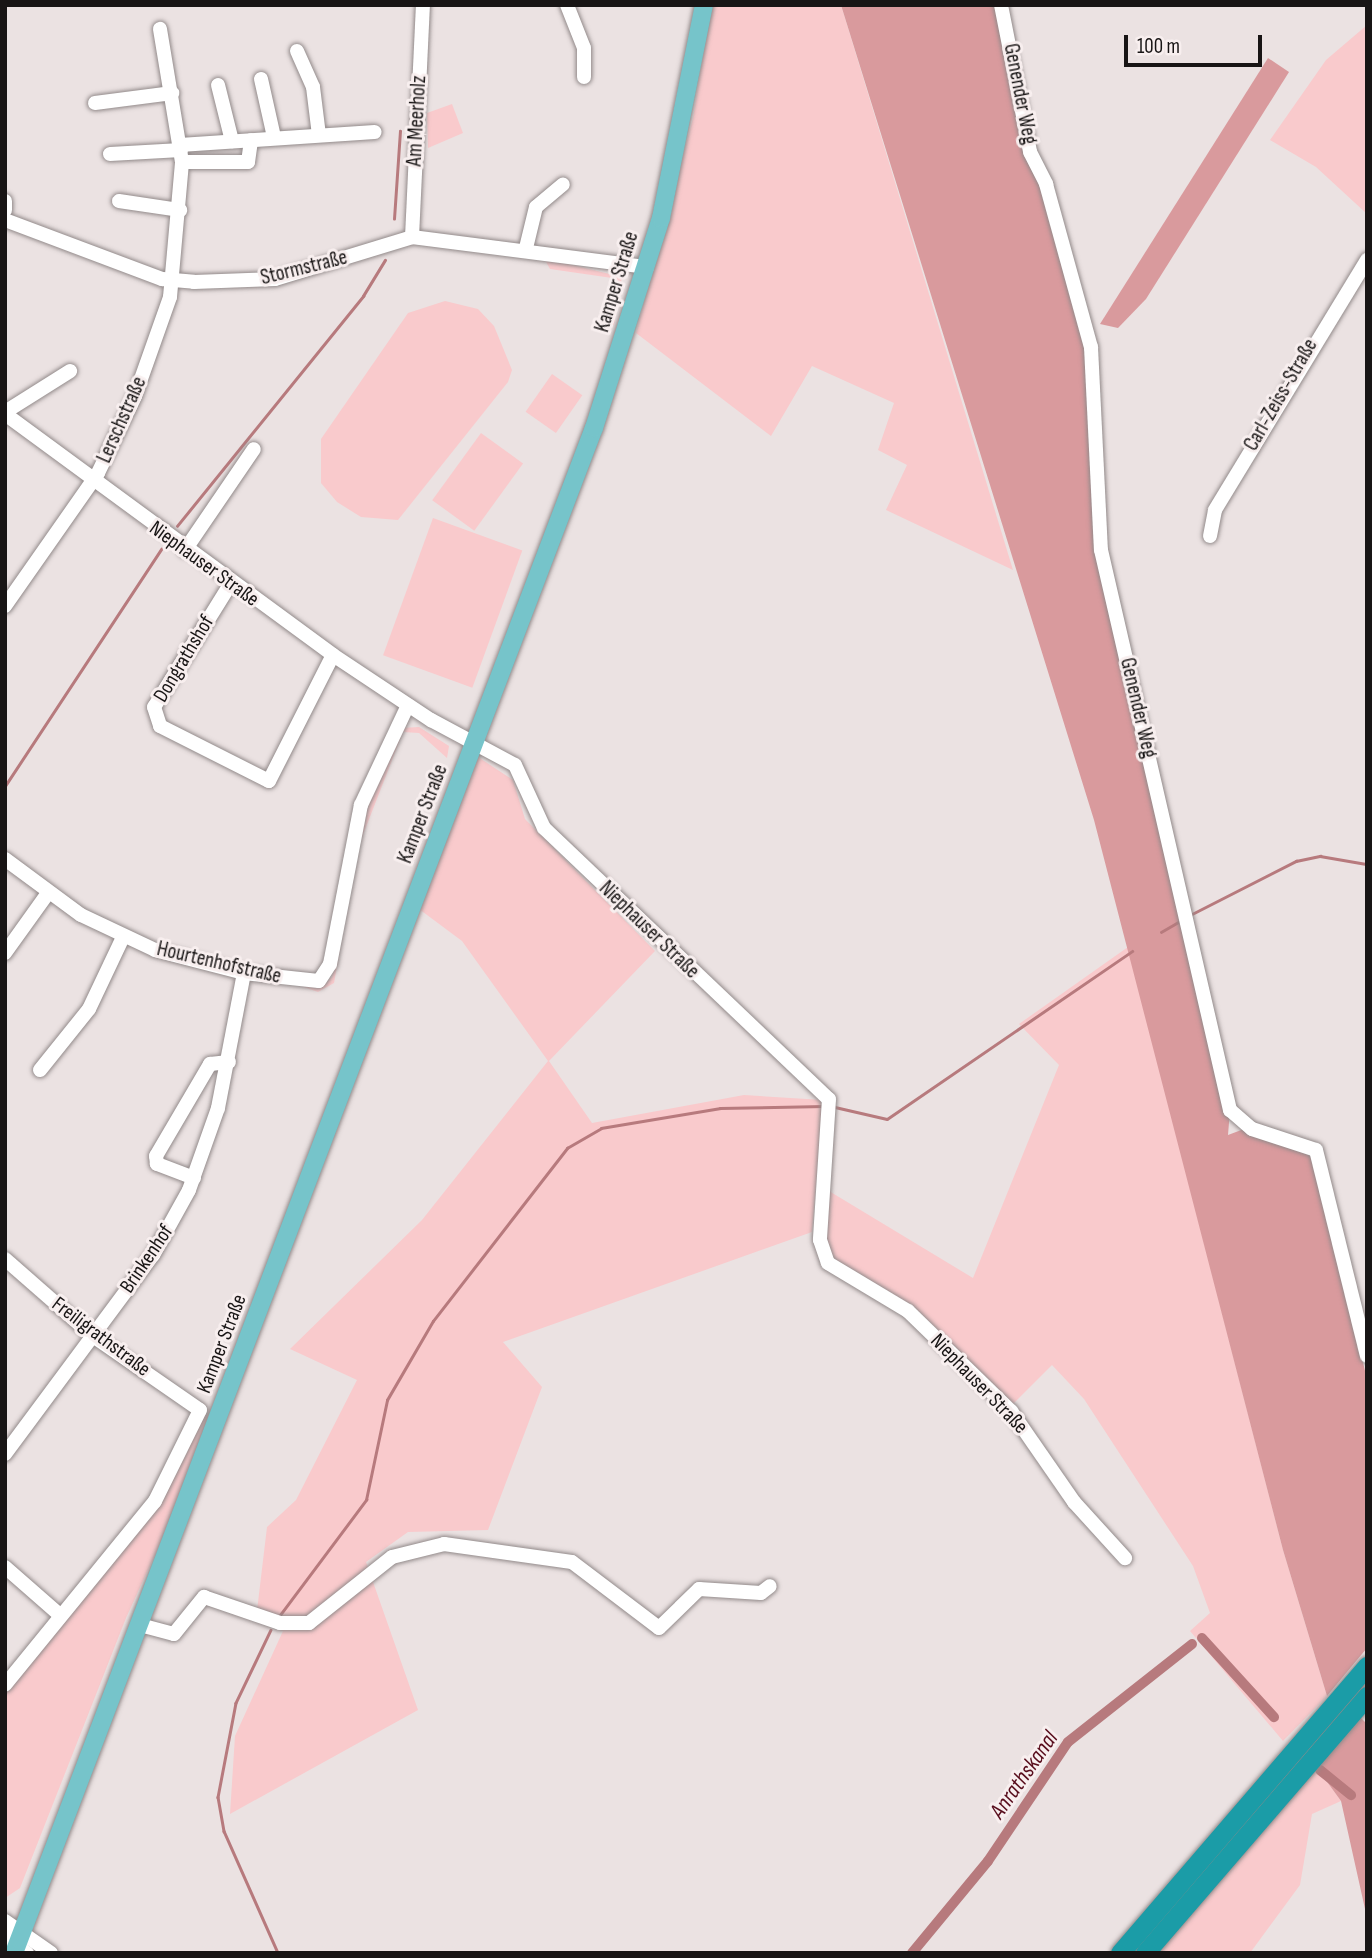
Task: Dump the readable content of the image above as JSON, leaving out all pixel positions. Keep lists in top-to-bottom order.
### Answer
{
  "streets": {
    "main road": ["Kamper Straße"],
    "street": [
      "Genender Weg",
      "Am Meerholz",
      "Stormstraße",
      "Carl-Zeiss-Straße",
      "Lerschstraße",
      "Niephauser Straße",
      "Dongrathshof",
      "Hourtenhofstraße",
      "Brinkenhof",
      "Freiligrathstraße"
    ]
  },
  "crossings": [
    ["Am Meerholz", "Stormstraße"],
    ["Stormstraße", "Kamper Straße"],
    ["Stormstraße", "Lerschstraße"],
    ["Kamper Straße", "Niephauser Straße"],
    ["Kamper Straße", "Freiligrathstraße"],
    ["Lerschstraße", "Niephauser Straße"],
    ["Niephauser Straße", "Dongrathshof"],
    ["Niephauser Straße", "Hourtenhofstraße"],
    ["Hourtenhofstraße", "Brinkenhof"],
    ["Brinkenhof", "Freiligrathstraße"]
  ],
  "water": ["Anrathskanal"],
  "scale_bar": "100 m"
}
